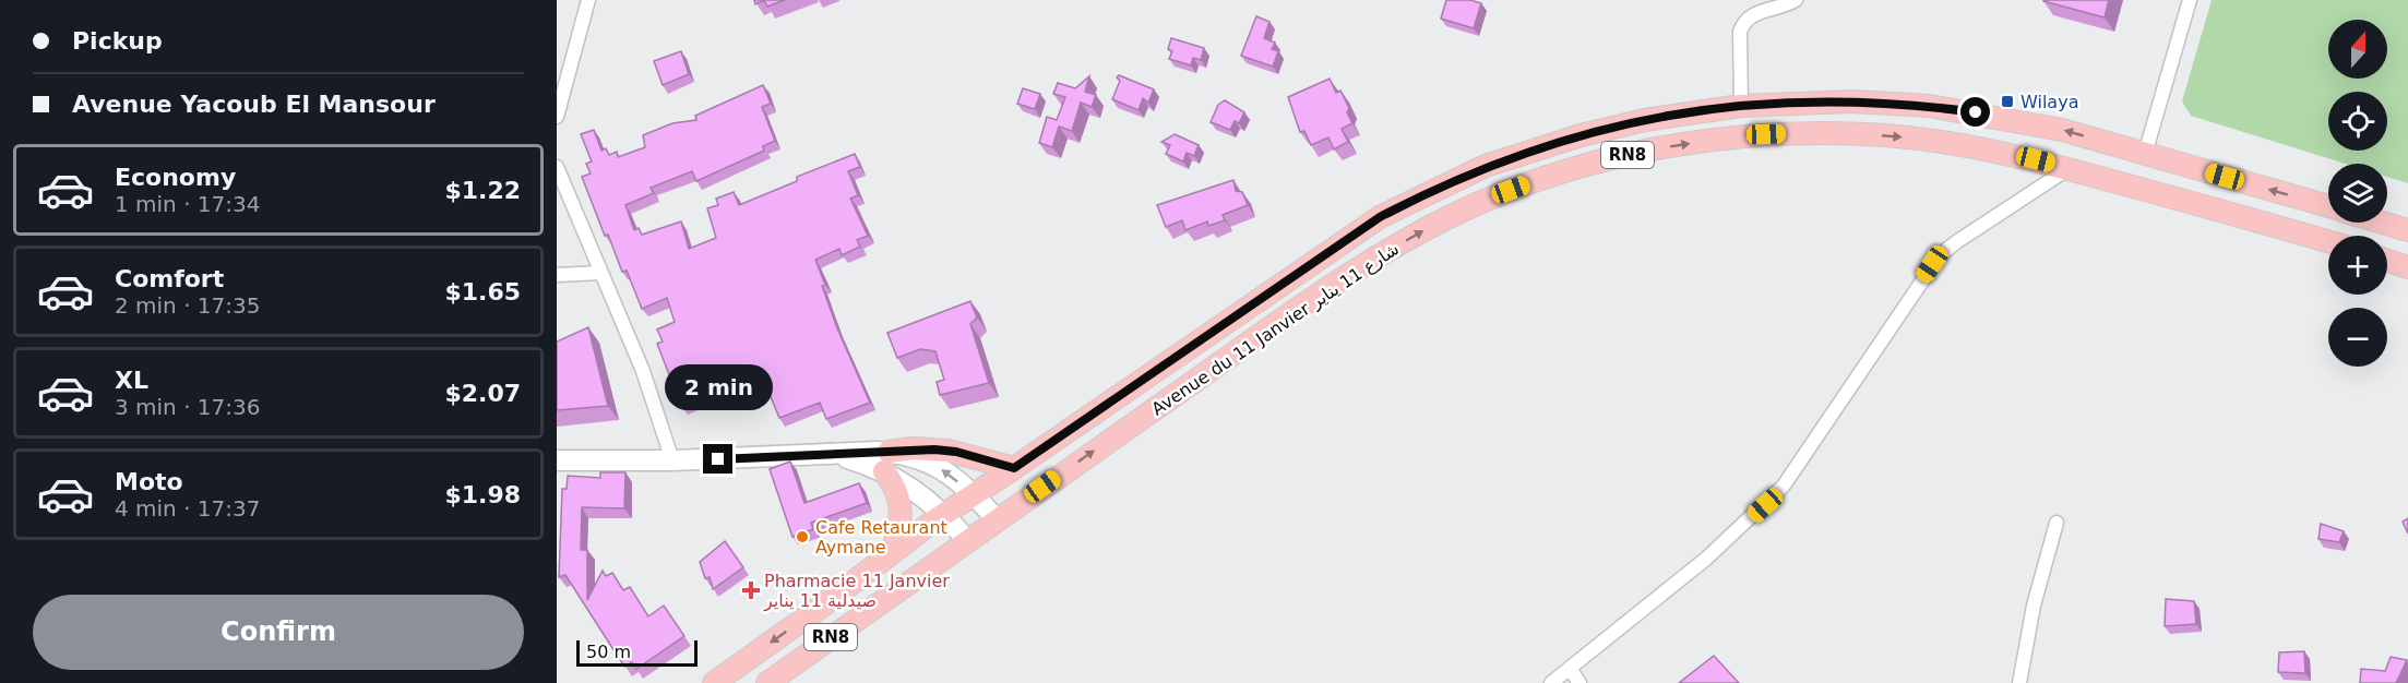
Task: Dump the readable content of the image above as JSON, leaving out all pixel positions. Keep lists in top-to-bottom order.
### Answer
{
  "streets": {
    "main road": ["RN8", "Avenue du 11 Janvier شارع 11 يناير"]
  },
  "places": {
    "transit": ["Wilaya"],
    "other": ["Cafe Retaurant Aymane"],
    "health": ["Pharmacie 11 Janvier صيدلية 11 يناير"]
  },
  "scale_bar": "50 m",
  "north": "top",
  "page": {
    "banner": ["Pickup", "Avenue Yacoub El Mansour"],
    "map_buttons": ["+", "−"],
    "list": [
      {
        "name": "Economy",
        "note": "1 min · 17:34",
        "value": "$1.22"
      },
      {
        "name": "Comfort",
        "note": "2 min · 17:35",
        "value": "$1.65"
      },
      {
        "name": "XL",
        "note": "3 min · 17:36",
        "value": "$2.07"
      },
      {
        "name": "Moto",
        "note": "4 min · 17:37",
        "value": "$1.98"
      }
    ],
    "bubble": "2 min",
    "buttons": "Confirm",
    "scale": "50 m"
  }
}
